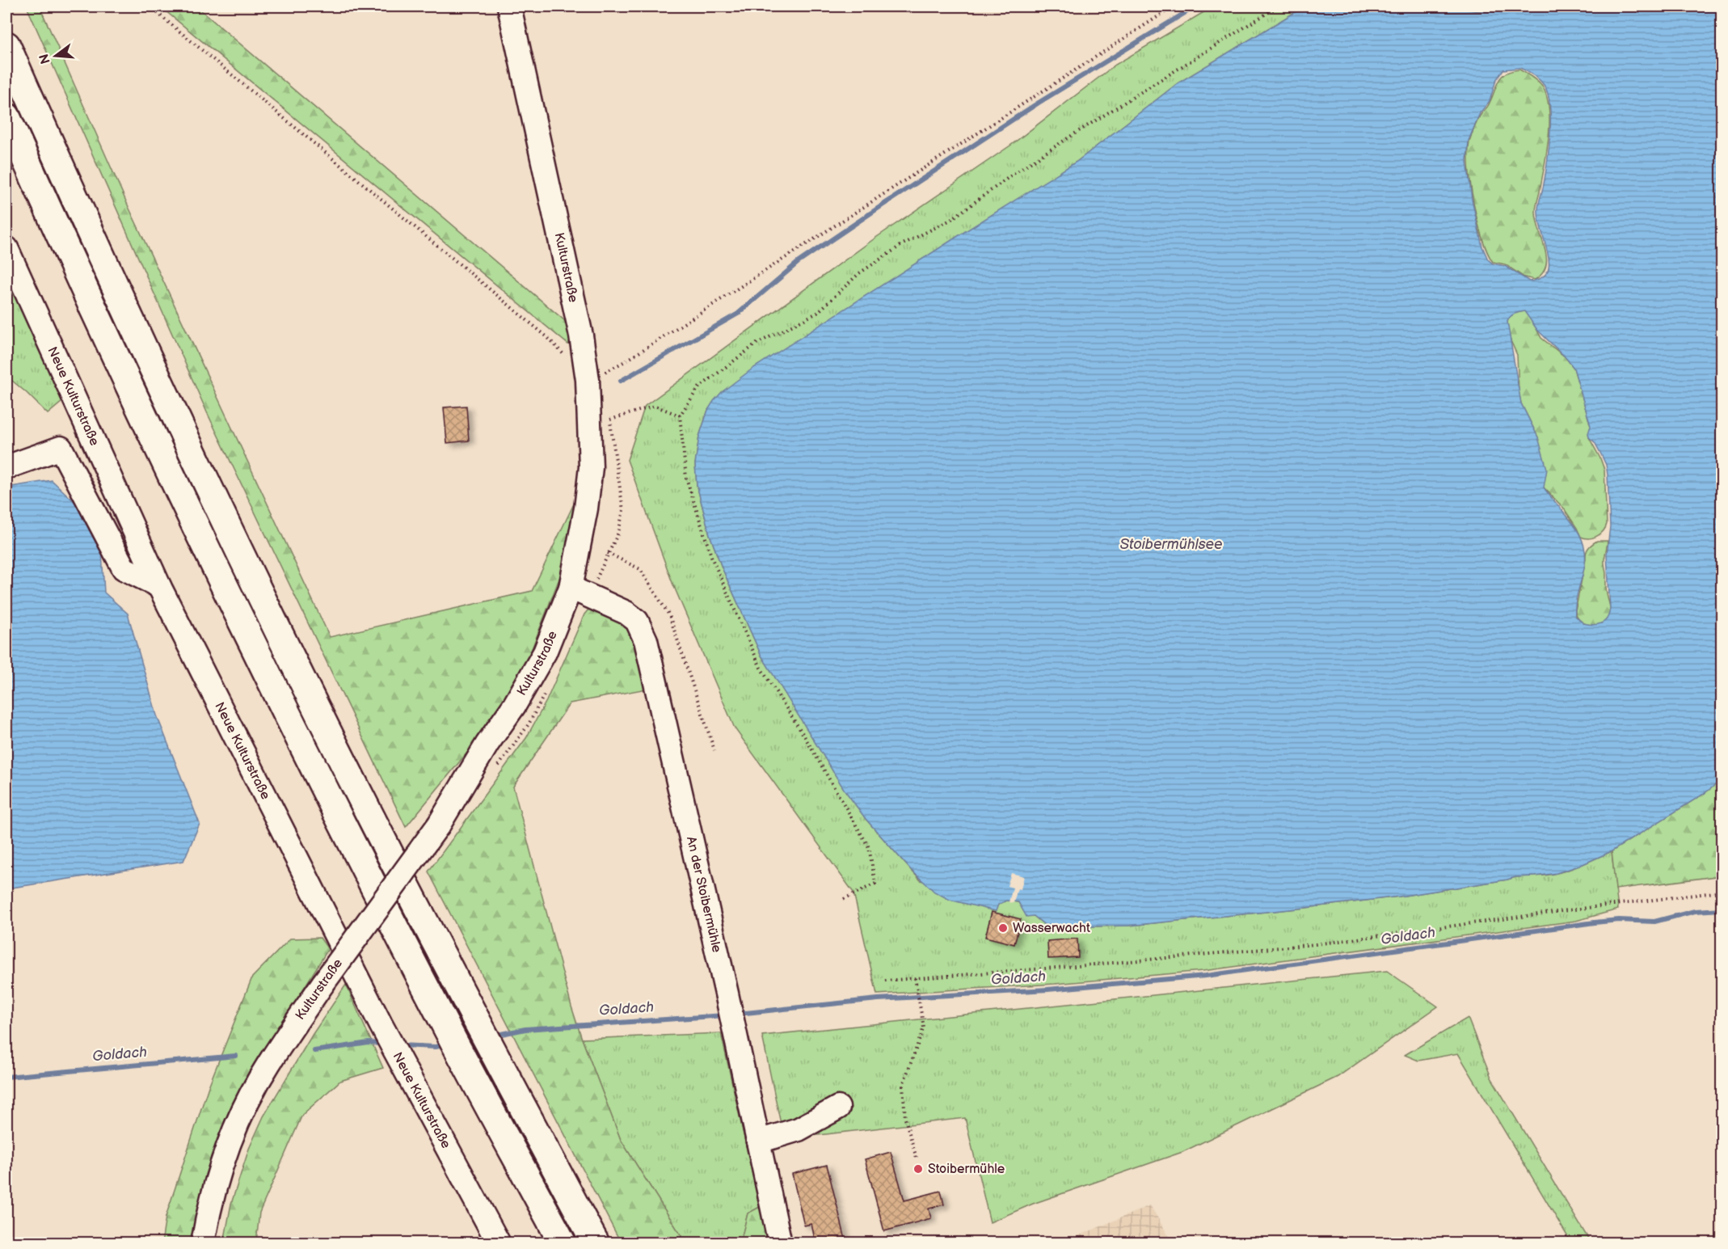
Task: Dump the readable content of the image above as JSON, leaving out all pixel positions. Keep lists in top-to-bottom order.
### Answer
{
  "streets": {
    "street": ["Kulturstraße", "Neue Kulturstraße", "An der Stoibermühle"]
  },
  "crossings": [
    ["Kulturstraße", "An der Stoibermühle"]
  ],
  "water": ["Stoibermühlsee", "Goldach"],
  "places": ["Wasserwacht", "Stoibermühle"],
  "north": "left"
}
